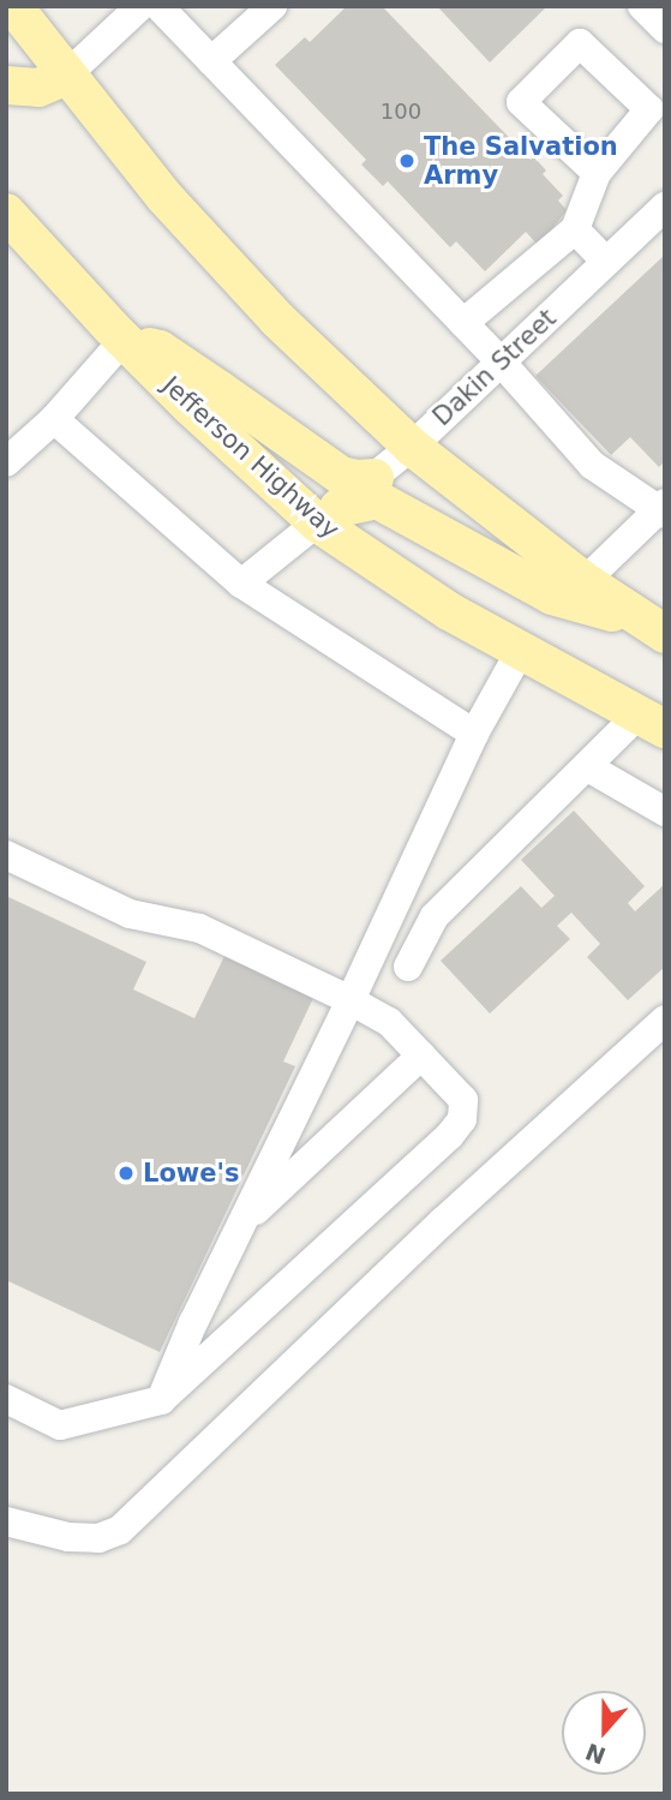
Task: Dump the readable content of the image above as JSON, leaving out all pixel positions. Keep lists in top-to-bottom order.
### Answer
{
  "streets": {
    "main road": ["Jefferson Highway"],
    "street": ["Dakin Street"]
  },
  "crossings": [
    ["Dakin Street", "Jefferson Highway"]
  ],
  "places": ["The Salvation Army", "Lowe's"],
  "house_numbers": ["100"],
  "north": "bottom"
}
